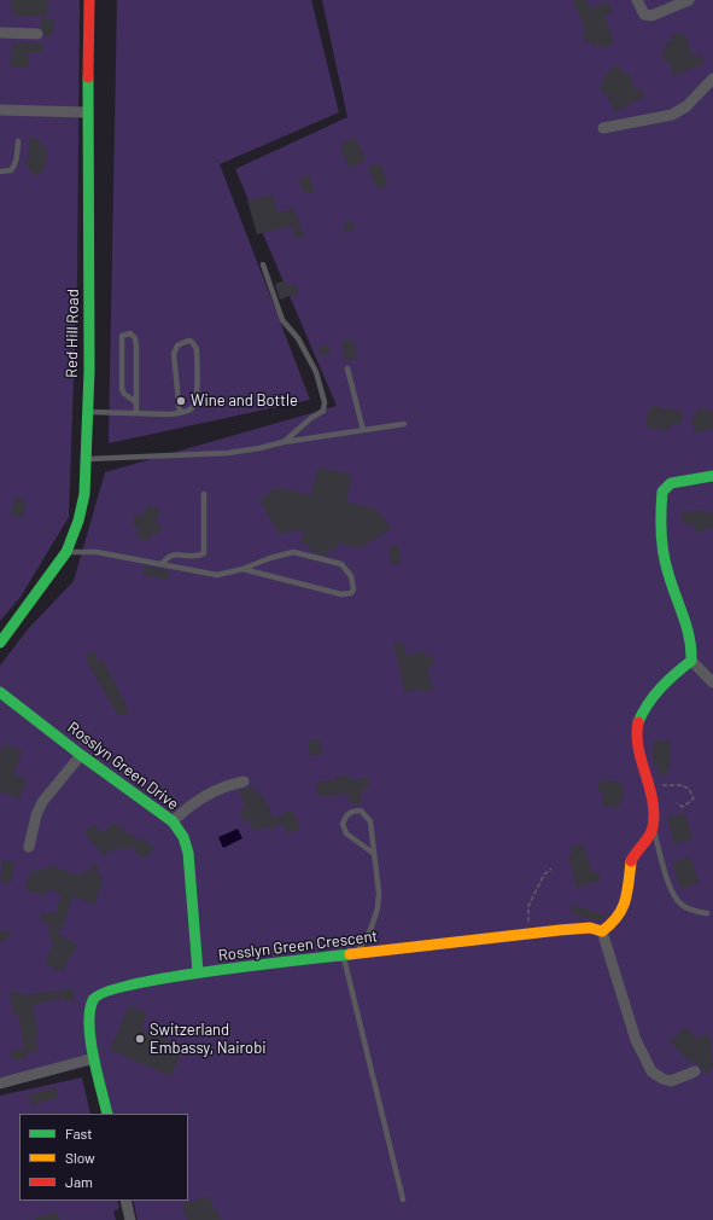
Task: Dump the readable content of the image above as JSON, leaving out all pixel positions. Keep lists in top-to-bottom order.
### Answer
{
  "streets": {
    "street": ["Red Hill Road", "Rosslyn Green Drive", "Rosslyn Green Crescent"]
  },
  "crossings": [
    ["Rosslyn Green Drive", "Rosslyn Green Crescent"]
  ],
  "places": ["Wine and Bottle", "Switzerland Embassy, Nairobi"],
  "legend": ["Fast", "Slow", "Jam"]
}
